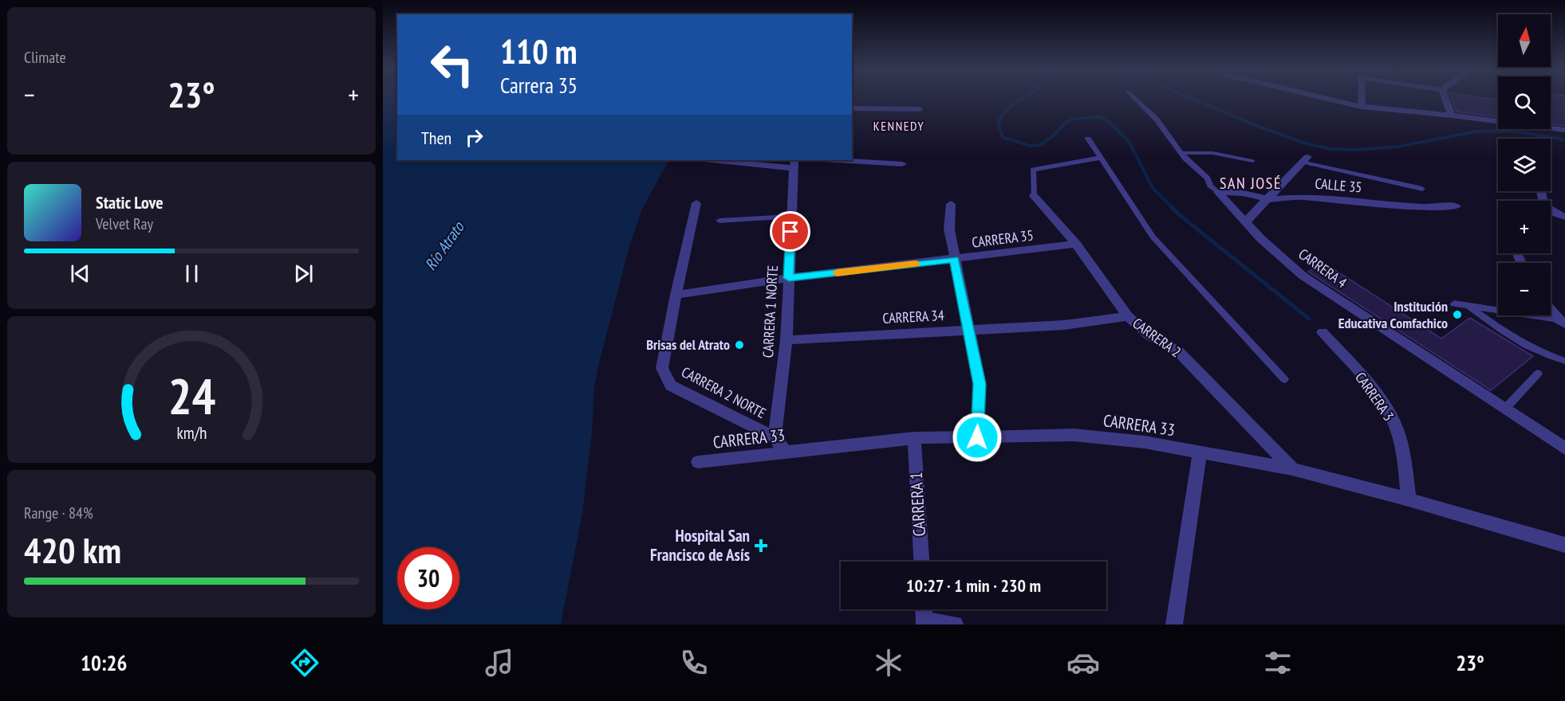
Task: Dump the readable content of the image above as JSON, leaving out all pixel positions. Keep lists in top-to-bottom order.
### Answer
{
  "streets": {
    "street": [
      "CALLE 35",
      "CARRERA 35",
      "CARRERA 4",
      "CARRERA 1 NORTE",
      "CARRERA 34",
      "CARRERA 2",
      "CARRERA 2 NORTE",
      "CARRERA 3",
      "CARRERA 33",
      "CARRERA 1"
    ]
  },
  "crossings": [
    ["CALLE 35", "CARRERA 4"],
    ["CARRERA 35", "CARRERA 1 NORTE"],
    ["CARRERA 35", "CARRERA 2"],
    ["CARRERA 35", "CARRERA 2 NORTE"],
    ["CARRERA 1 NORTE", "CARRERA 34"],
    ["CARRERA 1 NORTE", "CARRERA 2 NORTE"],
    ["CARRERA 34", "CARRERA 2"],
    ["CARRERA 2", "CARRERA 33"],
    ["CARRERA 2 NORTE", "CARRERA 33"],
    ["CARRERA 3", "CARRERA 33"],
    ["CARRERA 33", "CARRERA 1"]
  ],
  "districts": ["KENNEDY", "SAN JOSÉ"],
  "water": ["Río Atrato"],
  "places": {
    "other": ["Institución Educativa Comfachico", "Brisas del Atrato"],
    "health": ["Hospital San Francisco de Asís"]
  },
  "north": "top",
  "page": {
    "tile": [
      "Climate",
      ["Range · 84%", "420 km"]
    ],
    "map_buttons": ["+", "−"],
    "turn": ["110 m", "Carrera 35"],
    "heat": ["−", "23°", "+"],
    "then": "Then",
    "song": ["Static Love", "Velvet Ray"],
    "limit": "30",
    "trip": "10:27 · 1 min · 230 m",
    "tabs": ["10:26", "23°"],
    "gauge": ["24", "km/h"]
  }
}
